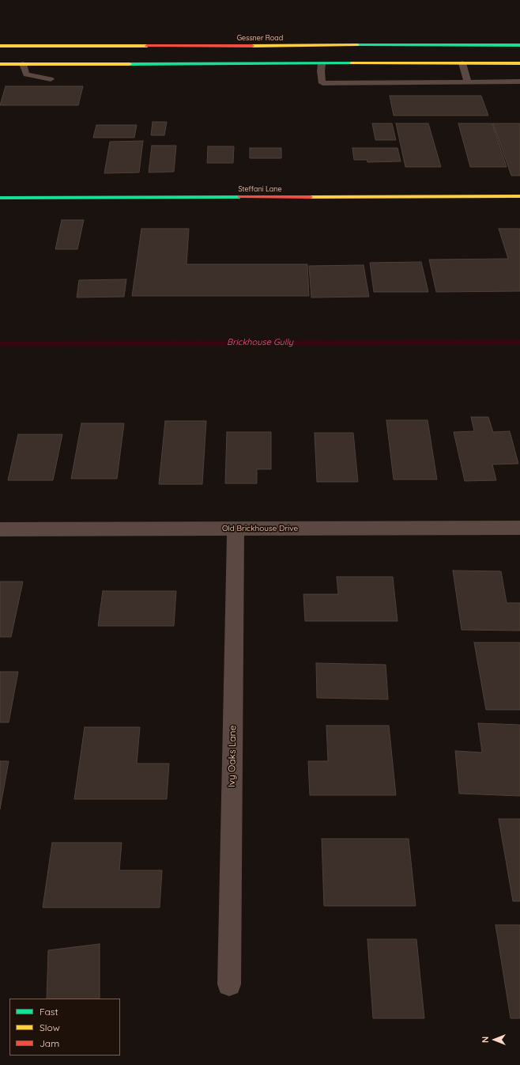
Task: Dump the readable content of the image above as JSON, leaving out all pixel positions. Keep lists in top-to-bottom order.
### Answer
{
  "streets": {
    "main road": ["Gessner Road", "Steffani Lane"],
    "street": ["Old Brickhouse Drive", "Ivy Oaks Lane"]
  },
  "crossings": [
    ["Old Brickhouse Drive", "Ivy Oaks Lane"]
  ],
  "water": ["Brickhouse Gully"],
  "legend": ["Fast", "Slow", "Jam"],
  "north": "left"
}
